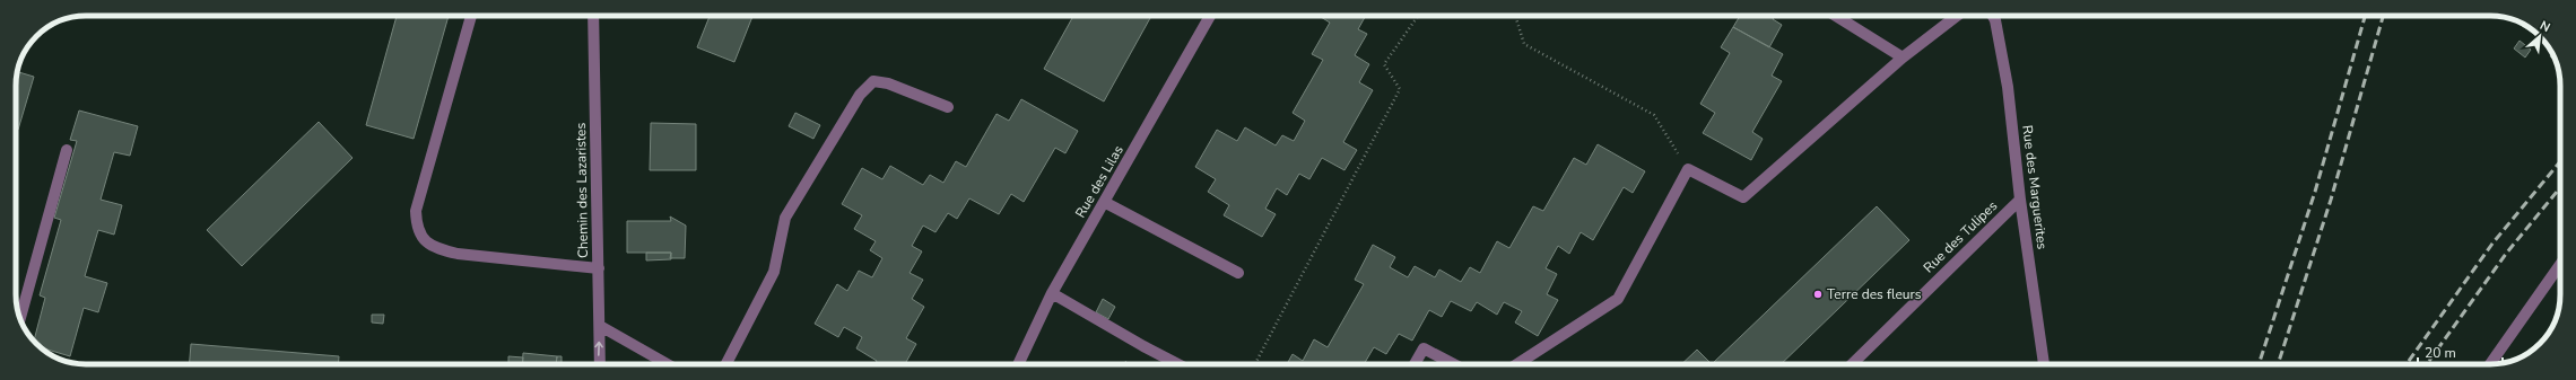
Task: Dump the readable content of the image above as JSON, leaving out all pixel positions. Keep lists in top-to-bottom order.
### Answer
{
  "streets": {
    "street": [
      "Rue des Lilas",
      "Rue des Marguerites",
      "Chemin des Lazaristes",
      "Rue des Tulipes"
    ]
  },
  "crossings": [
    ["Rue des Marguerites", "Rue des Tulipes"]
  ],
  "places": ["Terre des fleurs"],
  "scale_bar": "20 m",
  "north": "top right"
}
